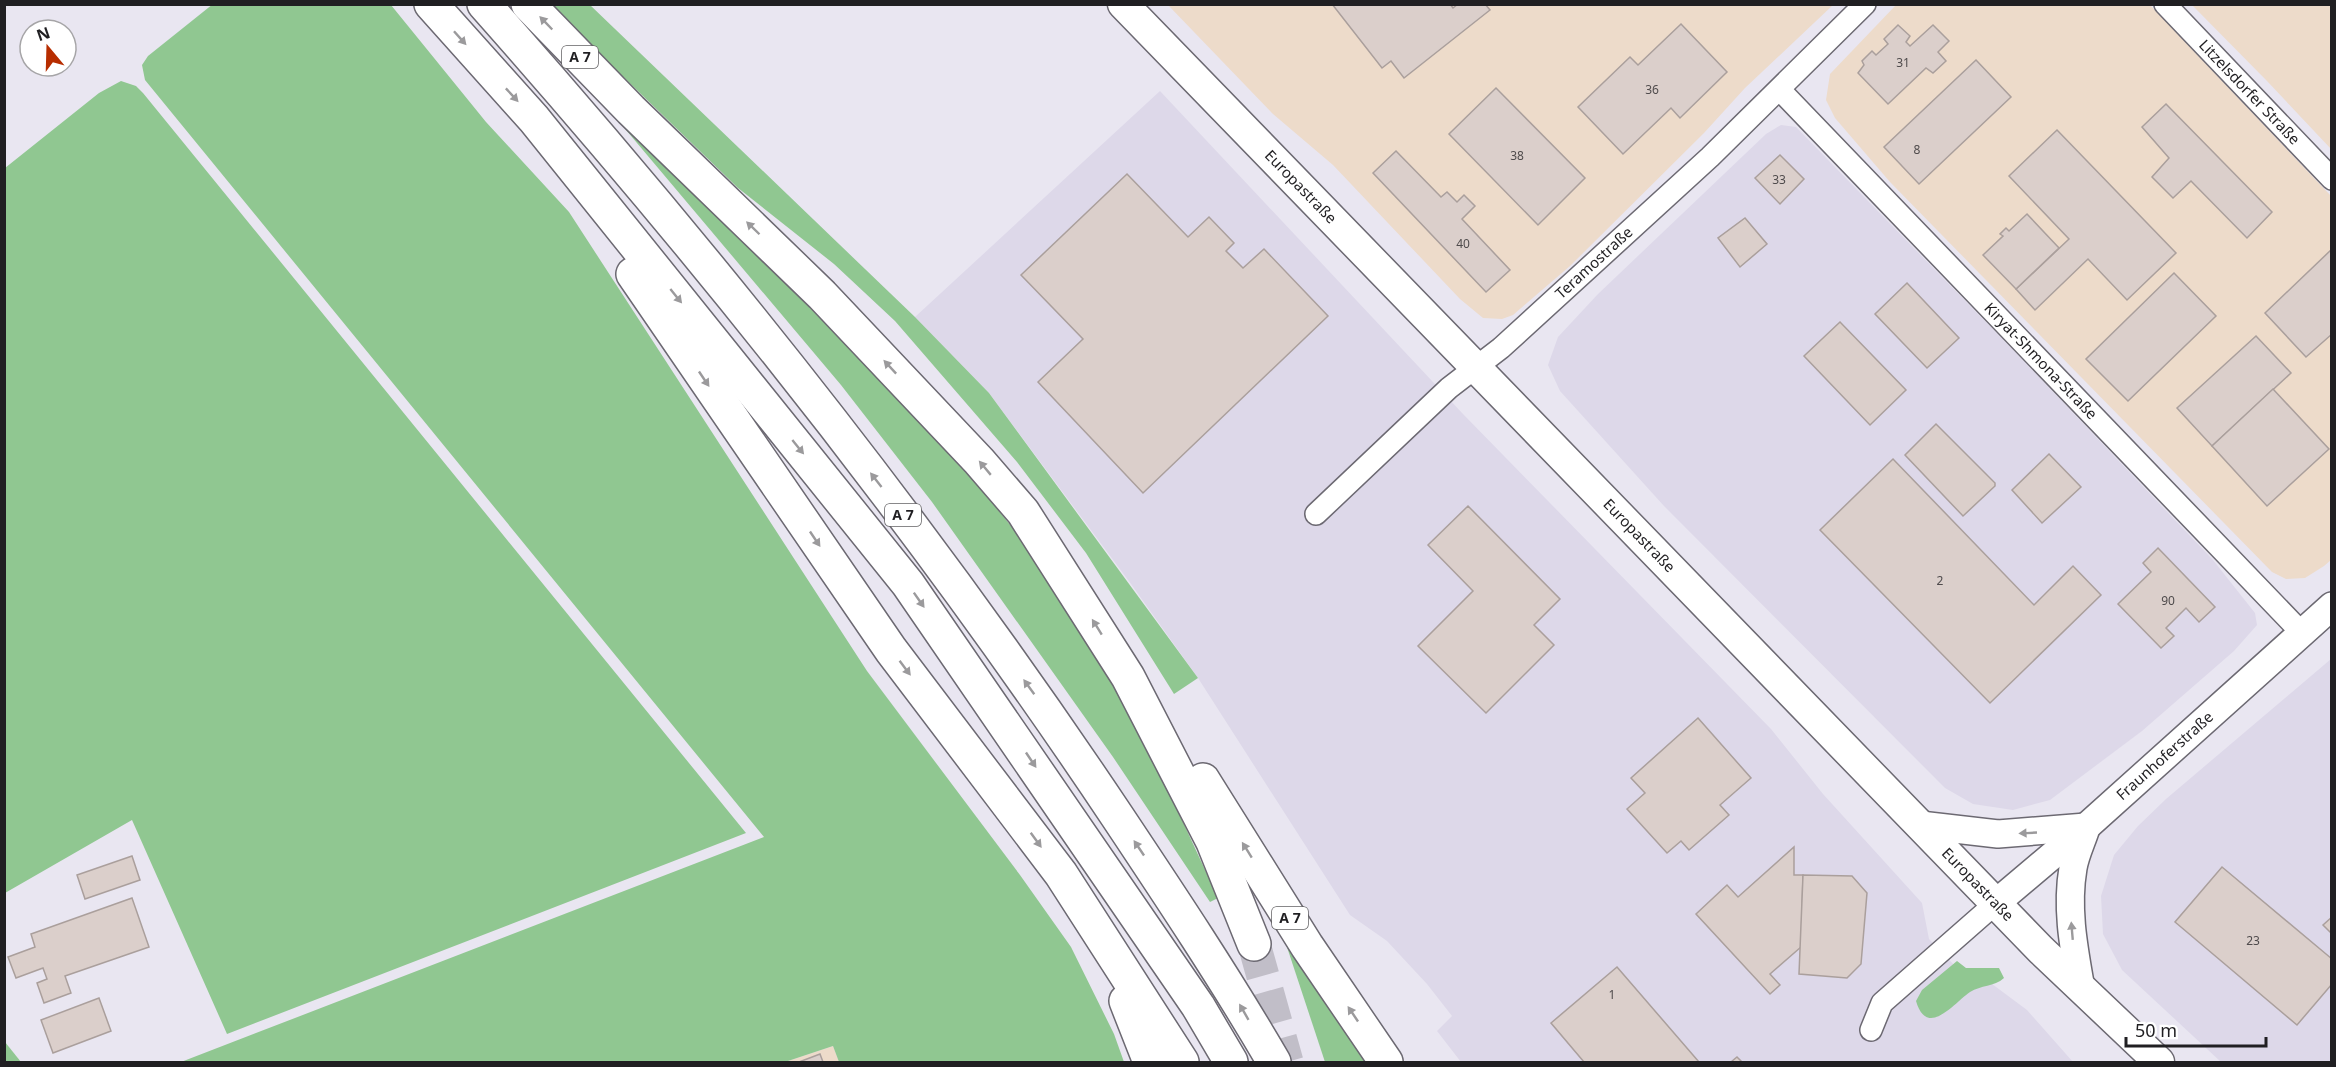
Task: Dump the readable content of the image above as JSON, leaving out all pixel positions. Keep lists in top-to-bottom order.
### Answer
{
  "streets": {
    "highway": ["A 7"],
    "main road": ["Europastraße"],
    "street": [
      "Litzelsdorfer Straße",
      "Teramostraße",
      "Kiryat-Shmona-Straße",
      "Fraunhoferstraße"
    ]
  },
  "crossings": [
    ["Europastraße", "Teramostraße"],
    ["Europastraße", "Fraunhoferstraße"],
    ["Teramostraße", "Kiryat-Shmona-Straße"],
    ["Kiryat-Shmona-Straße", "Fraunhoferstraße"]
  ],
  "house_numbers": [
    "31",
    "36",
    "8",
    "38",
    "33",
    "40",
    "2",
    "90",
    "23",
    "1"
  ],
  "scale_bar": "50 m",
  "north": "top"
}
